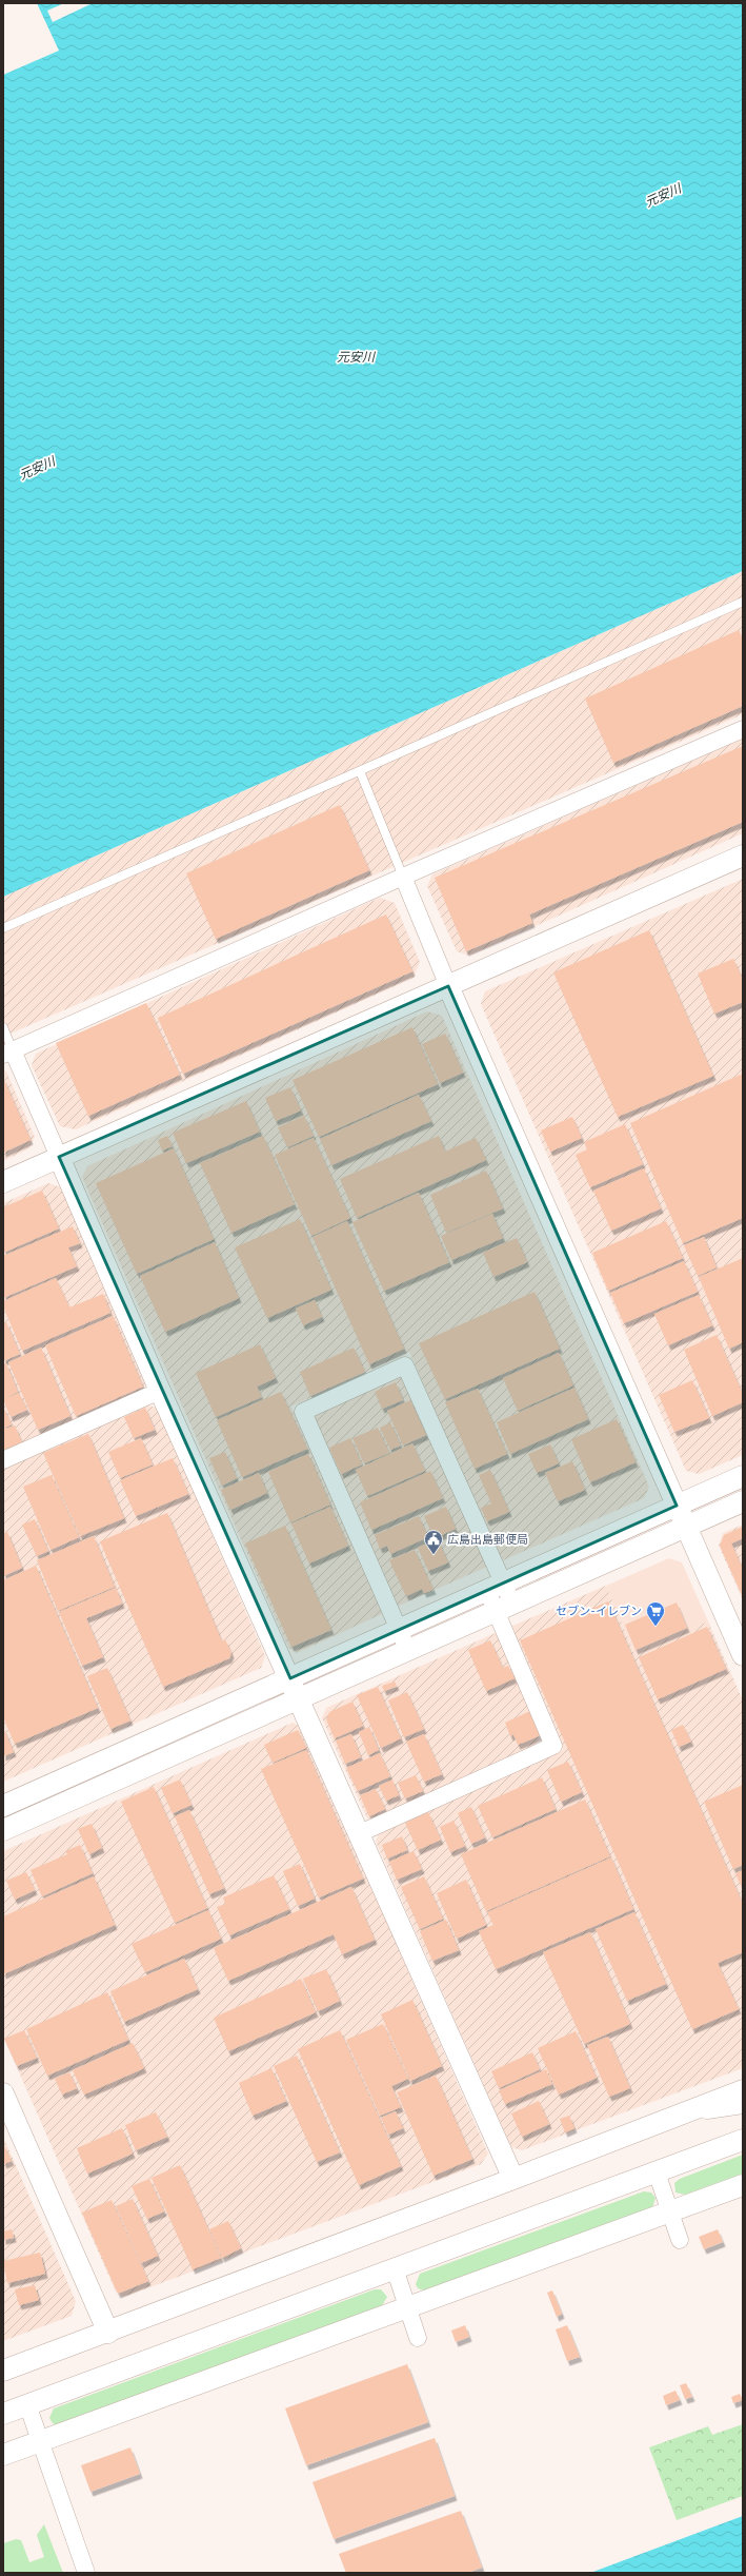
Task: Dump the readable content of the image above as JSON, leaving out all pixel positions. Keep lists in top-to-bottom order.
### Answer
{
  "water": ["元安川"],
  "places": {
    "public building": ["広島出島郵便局"],
    "supermarket": ["セブン-イレブン"]
  }
}
